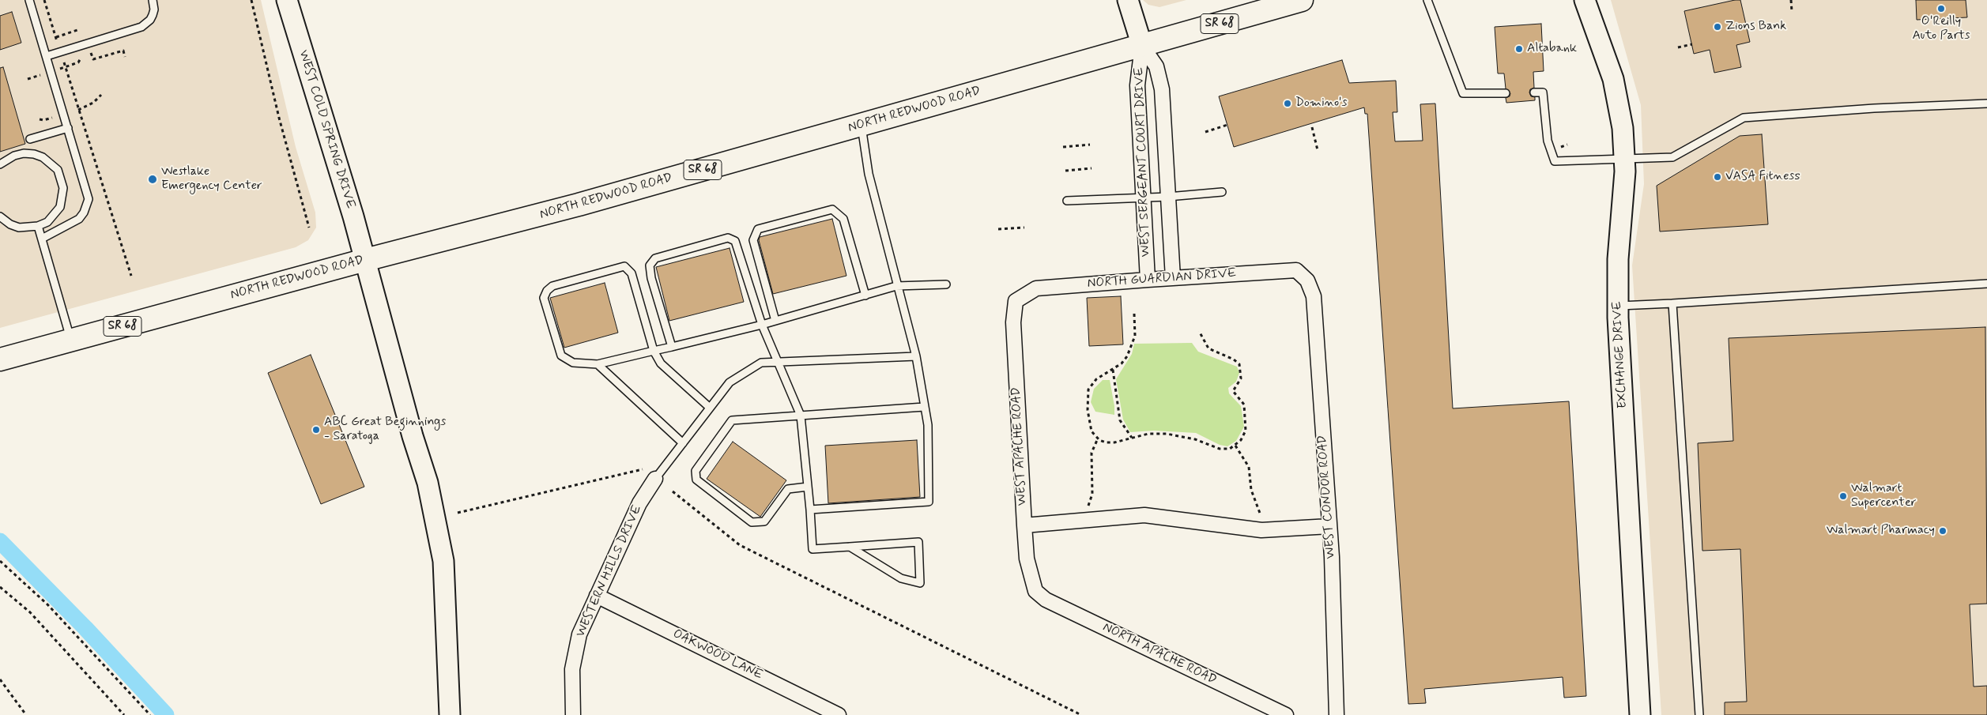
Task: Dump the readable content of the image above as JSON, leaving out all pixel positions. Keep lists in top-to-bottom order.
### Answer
{
  "streets": {
    "main road": ["SR 68", "NORTH REDWOOD ROAD"],
    "street": [
      "WEST COLD SPRING DRIVE",
      "WEST SERGEANT COURT DRIVE",
      "NORTH GUARDIAN DRIVE",
      "EXCHANGE DRIVE",
      "WEST APACHE ROAD",
      "WEST CONDOR ROAD",
      "WESTERN HILLS DRIVE",
      "NORTH APACHE ROAD",
      "OAKWOOD LANE"
    ]
  },
  "crossings": [
    ["NORTH REDWOOD ROAD", "WEST COLD SPRING DRIVE"],
    ["NORTH REDWOOD ROAD", "WEST SERGEANT COURT DRIVE"],
    ["WEST SERGEANT COURT DRIVE", "NORTH GUARDIAN DRIVE"],
    ["NORTH GUARDIAN DRIVE", "WEST APACHE ROAD"],
    ["NORTH GUARDIAN DRIVE", "WEST CONDOR ROAD"],
    ["WEST APACHE ROAD", "NORTH APACHE ROAD"],
    ["WESTERN HILLS DRIVE", "OAKWOOD LANE"]
  ],
  "places": [
    "O'Reilly Auto Parts",
    "Zions Bank",
    "Altabank",
    "Domino's",
    "VASA Fitness",
    "Westlake Emergency Center",
    "ABC Great Beginnings - Saratoga",
    "Walmart Supercenter",
    "Walmart Pharmacy"
  ]
}
